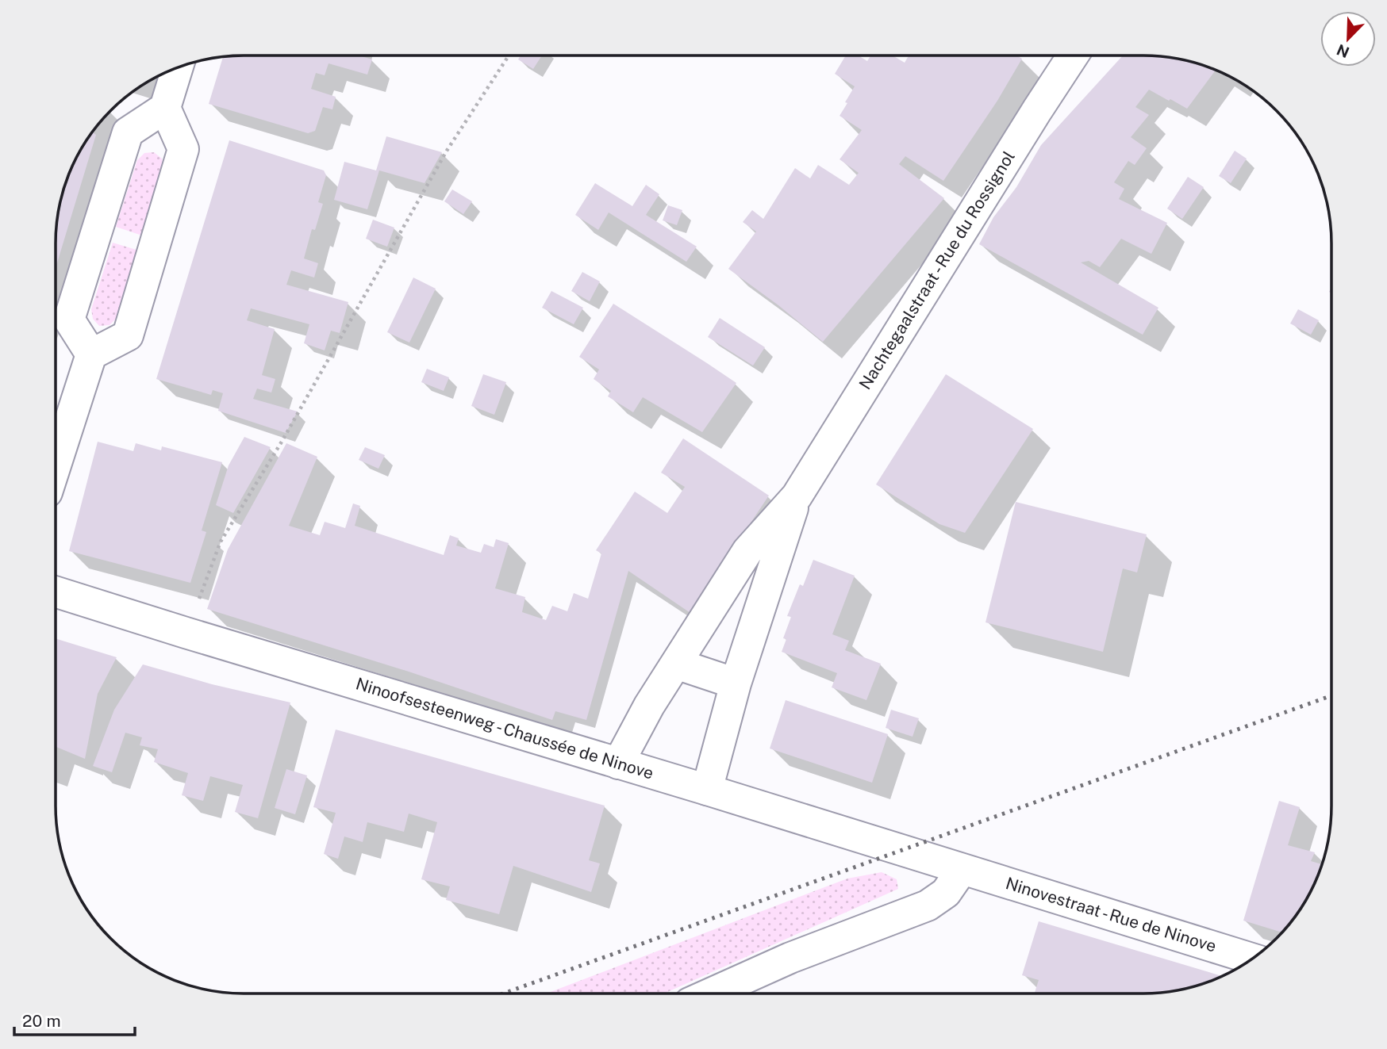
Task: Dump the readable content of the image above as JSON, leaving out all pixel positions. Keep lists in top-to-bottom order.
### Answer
{
  "streets": {
    "street": ["Nachtegaalstraat - Rue du Rossignol", "Ninoofsesteenweg - Chaussée de Ninove", "Ninovestraat - Rue de Ninove"]
  },
  "crossings": [
    ["Nachtegaalstraat - Rue du Rossignol", "Ninoofsesteenweg - Chaussée de Ninove"],
    ["Ninoofsesteenweg - Chaussée de Ninove", "Ninovestraat - Rue de Ninove"]
  ],
  "scale_bar": "20 m",
  "north": "bottom left"
}
